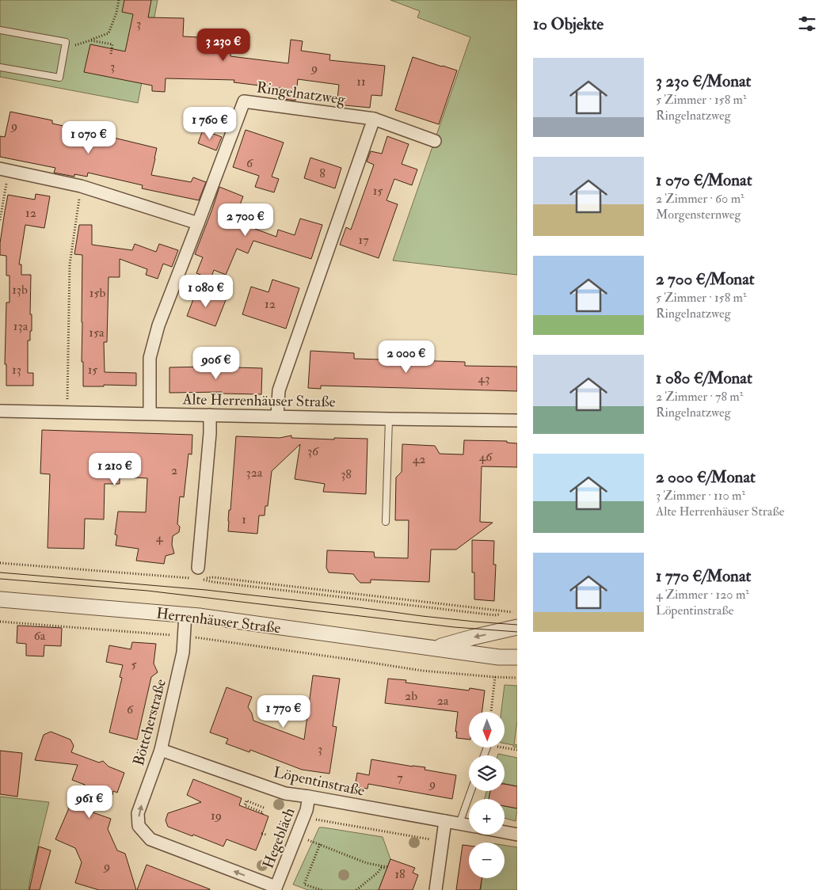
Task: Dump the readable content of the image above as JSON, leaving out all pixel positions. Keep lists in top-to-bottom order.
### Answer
{
  "streets": {
    "street": [
      "Ringelnatzweg",
      "Alte Herrenhäuser Straße",
      "Herrenhäuser Straße",
      "Böttcherstraße",
      "Löpentinstraße",
      "Hegebläch"
    ]
  },
  "crossings": [
    ["Ringelnatzweg", "Alte Herrenhäuser Straße"],
    ["Herrenhäuser Straße", "Böttcherstraße"],
    ["Böttcherstraße", "Löpentinstraße"],
    ["Böttcherstraße", "Hegebläch"],
    ["Löpentinstraße", "Hegebläch"]
  ],
  "house_numbers": [
    "3",
    "3",
    "9",
    "11",
    "9",
    "6",
    "8",
    "15",
    "12",
    "17",
    "13b",
    "15b",
    "12",
    "13a",
    "15a",
    "13",
    "15",
    "43",
    "36",
    "46",
    "42",
    "2",
    "32a",
    "38",
    "1",
    "4",
    "6a",
    "5",
    "2b",
    "2a",
    "6",
    "3",
    "7",
    "9",
    "19",
    "9",
    "18"
  ],
  "north": "bottom",
  "page": {
    "heading": "10 Objekte",
    "price": [
      "3 230 €",
      "1 760 €",
      "1 070 €",
      "2 700 €",
      "1 080 €",
      "2 000 €",
      "906 €",
      "1 210 €",
      "1 770 €",
      "961 €"
    ],
    "list": [
      {
        "name": "3 230 €/Monat",
        "note": "5 Zimmer · 158 m² · Ringelnatzweg"
      },
      {
        "name": "1 070 €/Monat",
        "note": "2 Zimmer · 60 m² · Morgensternweg"
      },
      {
        "name": "2 700 €/Monat",
        "note": "5 Zimmer · 158 m² · Ringelnatzweg"
      },
      {
        "name": "1 080 €/Monat",
        "note": "2 Zimmer · 78 m² · Ringelnatzweg"
      },
      {
        "name": "2 000 €/Monat",
        "note": "3 Zimmer · 110 m² · Alte Herrenhäuser Straße"
      },
      {
        "name": "1 770 €/Monat",
        "note": "4 Zimmer · 120 m² · Löpentinstraße"
      }
    ],
    "map_buttons": ["+", "−"]
  }
}
